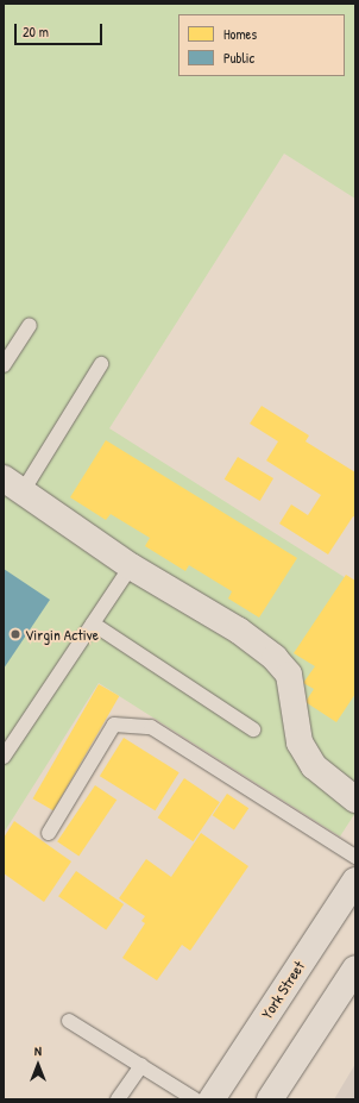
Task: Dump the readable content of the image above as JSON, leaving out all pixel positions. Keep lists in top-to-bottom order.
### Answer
{
  "streets": {
    "street": ["York Street"]
  },
  "places": ["Virgin Active"],
  "legend": ["Homes", "Public"],
  "scale_bar": "20 m",
  "north": "top"
}
